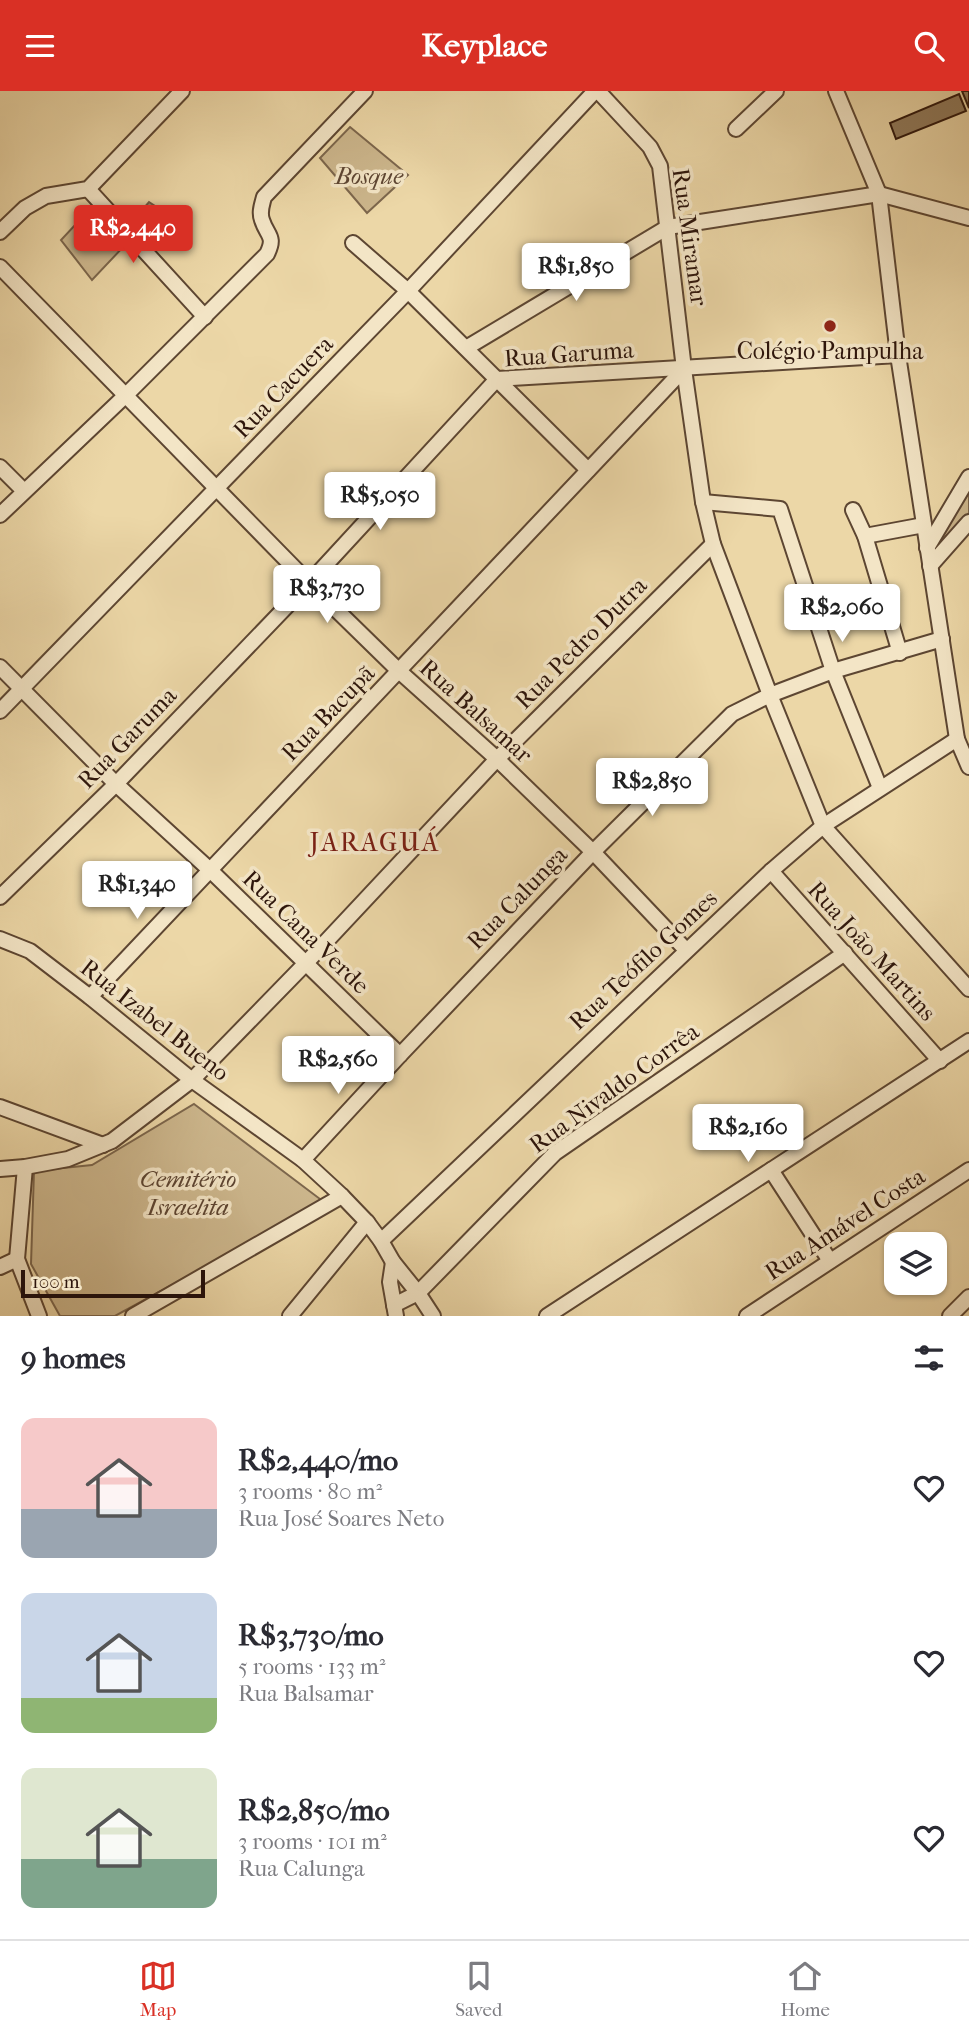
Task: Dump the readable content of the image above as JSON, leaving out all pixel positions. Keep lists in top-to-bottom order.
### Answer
{
  "streets": {
    "street": [
      "Rua Miramar",
      "Rua Garuma",
      "Rua Cacuera",
      "Rua Pedro Dutra",
      "Rua Balsamar",
      "Rua Bacupã",
      "Rua Calunga",
      "Rua Cana Verde",
      "Rua João Martins",
      "Rua Teófilo Gomes",
      "Rua Izabel Bueno",
      "Rua Nivaldo Corrêa",
      "Rua Amável Costa"
    ]
  },
  "crossings": [
    ["Rua Miramar", "Rua Garuma"],
    ["Rua Miramar", "Rua Cacuera"],
    ["Rua Miramar", "Rua Pedro Dutra"],
    ["Rua Miramar", "Rua Bacupã"],
    ["Rua Miramar", "Rua Calunga"],
    ["Rua Miramar", "Rua Teófilo Gomes"],
    ["Rua Garuma", "Rua Balsamar"],
    ["Rua Garuma", "Rua Bacupã"],
    ["Rua Garuma", "Rua Cana Verde"],
    ["Rua Cacuera", "Rua Balsamar"],
    ["Rua Cacuera", "Rua Cana Verde"],
    ["Rua Pedro Dutra", "Rua Balsamar"],
    ["Rua Pedro Dutra", "Rua Cana Verde"],
    ["Rua Pedro Dutra", "Rua Izabel Bueno"],
    ["Rua Balsamar", "Rua Bacupã"],
    ["Rua Balsamar", "Rua Calunga"],
    ["Rua Balsamar", "Rua Teófilo Gomes"],
    ["Rua Bacupã", "Rua Cana Verde"],
    ["Rua Bacupã", "Rua Izabel Bueno"],
    ["Rua Calunga", "Rua Cana Verde"],
    ["Rua Calunga", "Rua Izabel Bueno"],
    ["Rua João Martins", "Rua Teófilo Gomes"],
    ["Rua João Martins", "Rua Nivaldo Corrêa"],
    ["Rua Teófilo Gomes", "Rua Izabel Bueno"],
    ["Rua Izabel Bueno", "Rua Nivaldo Corrêa"]
  ],
  "districts": ["JARAGUÁ"],
  "parks": ["Bosque", "Cemitério Israelita"],
  "places": ["Colégio Pampulha"],
  "scale_bar": "100 m",
  "page": {
    "header": "Keyplace",
    "price": [
      "R$2,440",
      "R$1,850",
      "R$5,050",
      "R$3,730",
      "R$2,060",
      "R$2,850",
      "R$1,340",
      "R$2,560",
      "R$2,160"
    ],
    "scale": "100 m",
    "heading": "9 homes",
    "list": [
      {
        "name": "R$2,440/mo",
        "note": "3 rooms · 80 m² · Rua José Soares Neto"
      },
      {
        "name": "R$3,730/mo",
        "note": "5 rooms · 133 m² · Rua Balsamar"
      },
      {
        "name": "R$2,850/mo",
        "note": "3 rooms · 101 m² · Rua Calunga"
      }
    ],
    "tabs": ["Map", "Saved", "Home"]
  }
}
